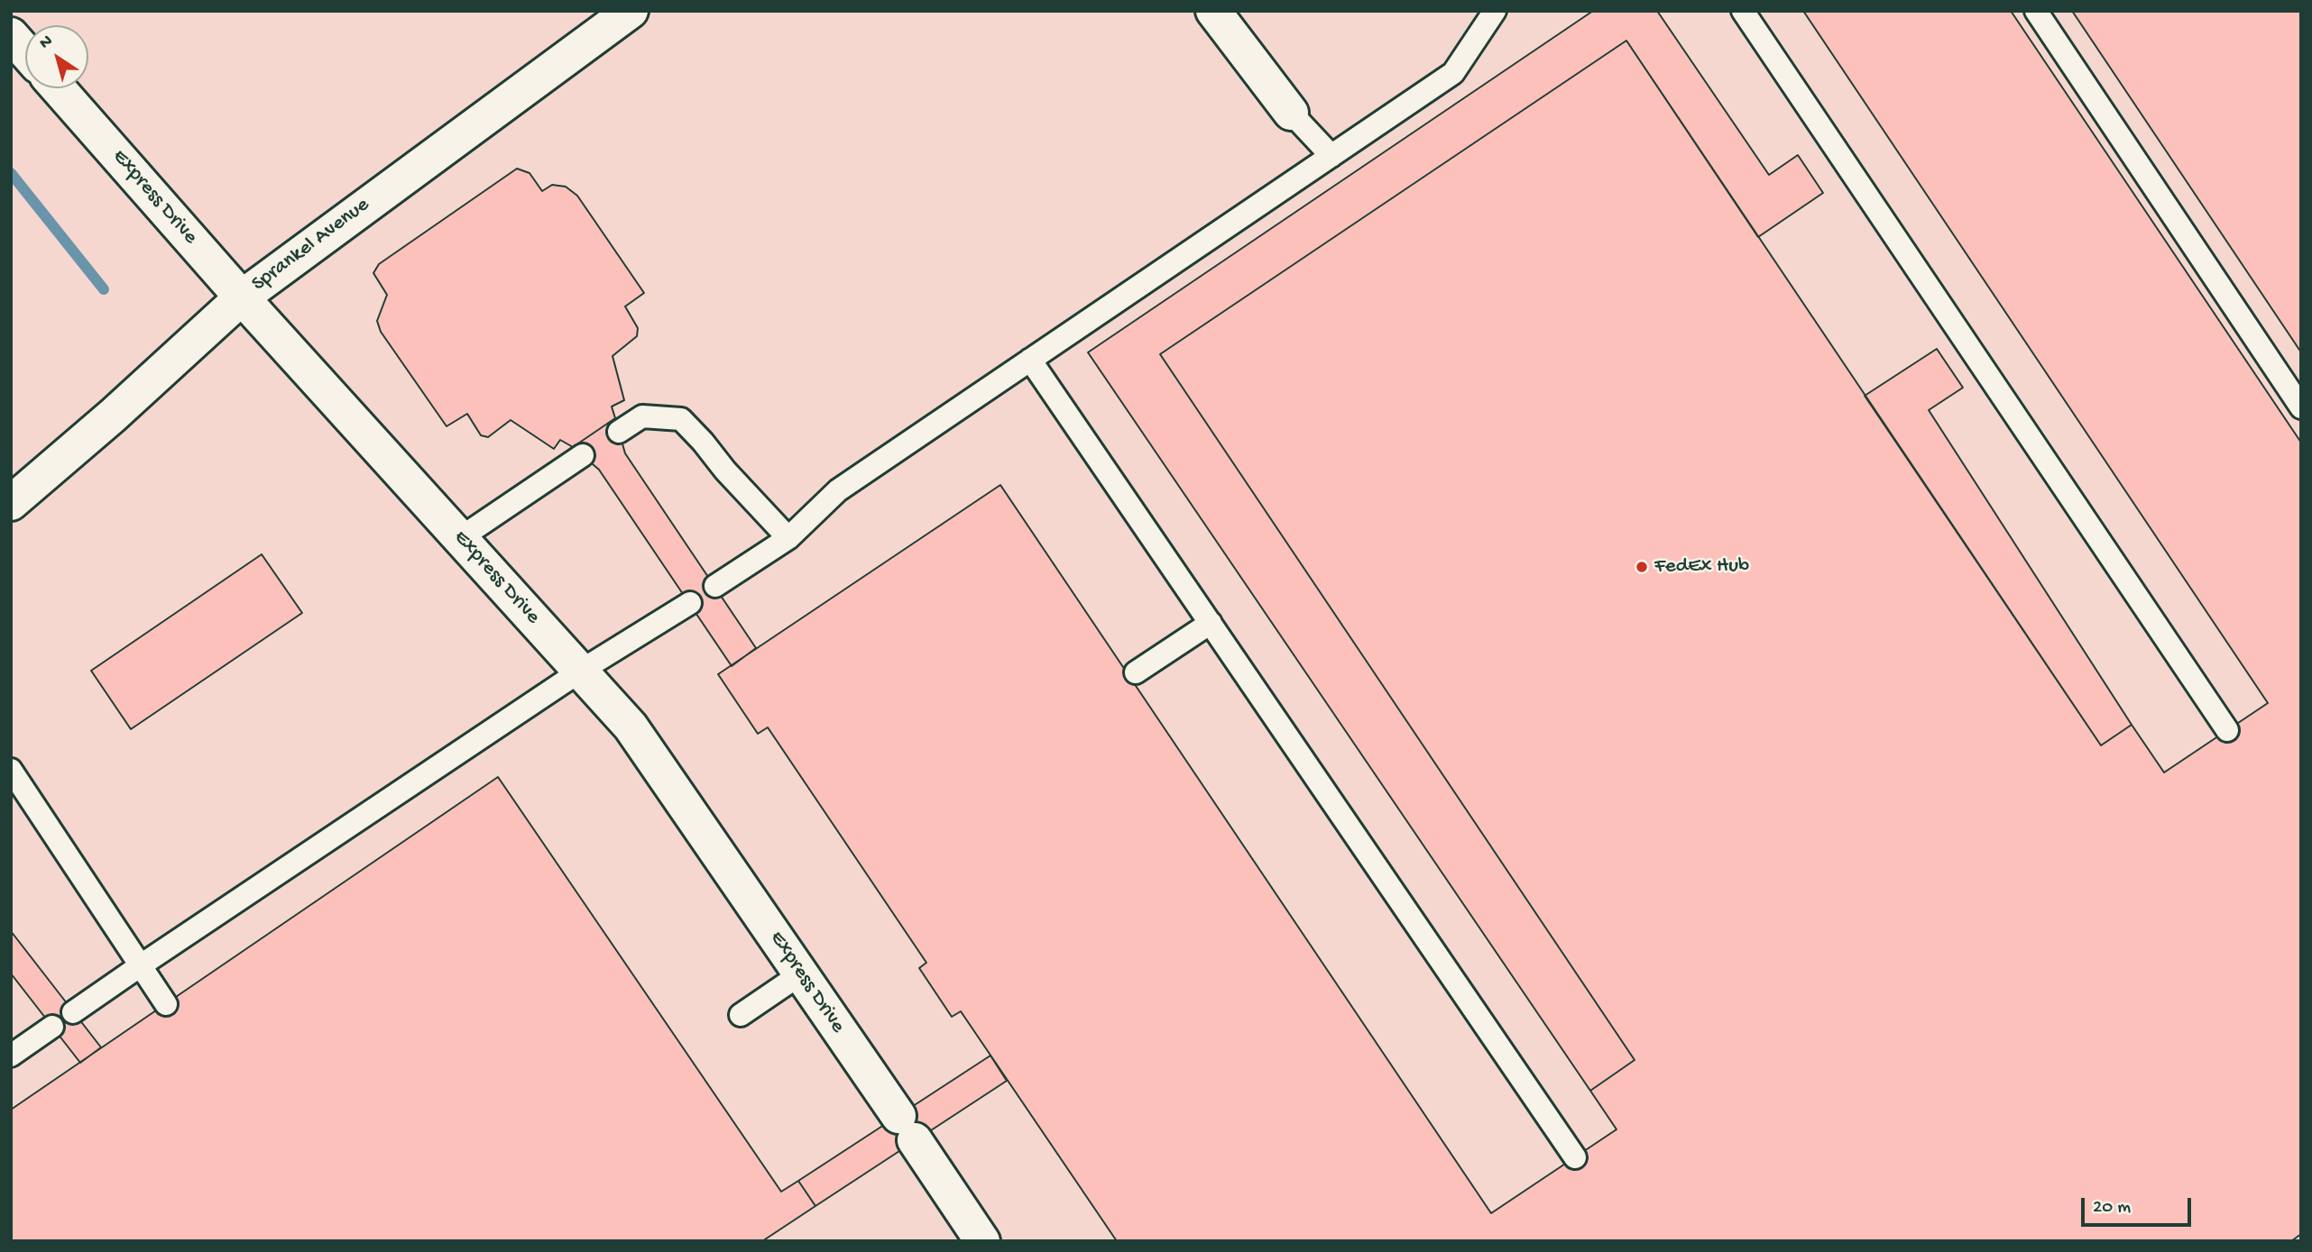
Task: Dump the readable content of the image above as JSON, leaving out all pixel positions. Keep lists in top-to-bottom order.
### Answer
{
  "streets": {
    "street": ["Express Drive", "Sprankel Avenue"]
  },
  "crossings": [
    ["Express Drive", "Sprankel Avenue"]
  ],
  "places": ["FedEx Hub"],
  "scale_bar": "20 m",
  "north": "top left"
}
